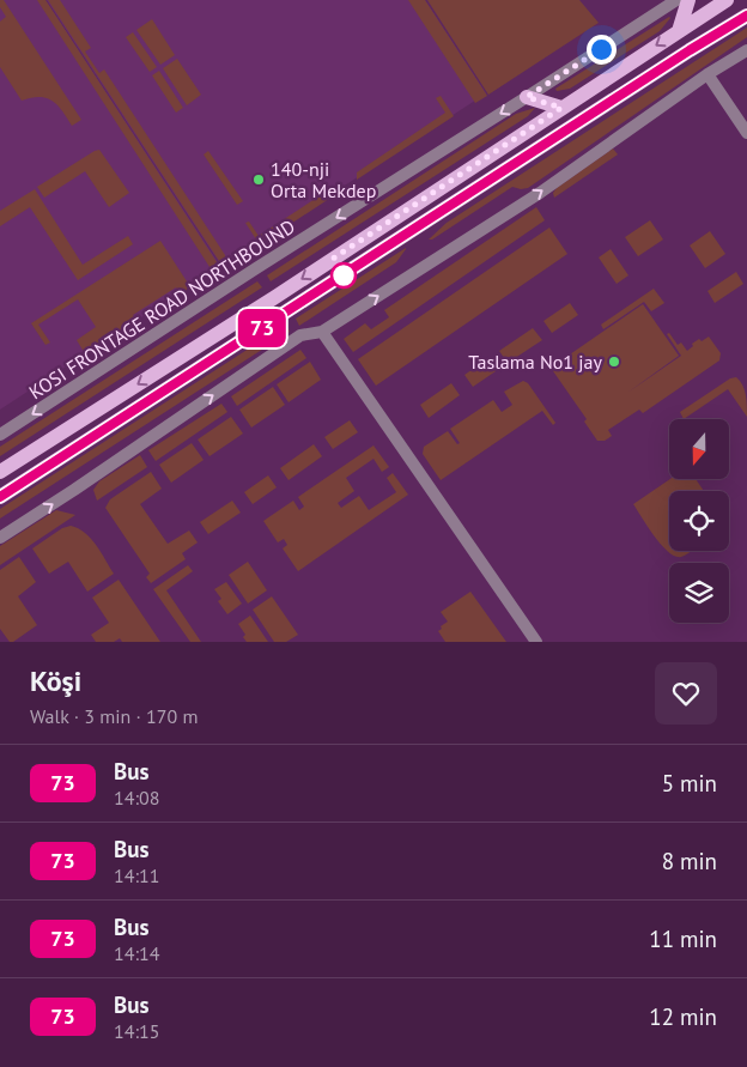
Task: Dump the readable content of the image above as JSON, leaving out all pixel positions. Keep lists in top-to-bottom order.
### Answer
{
  "streets": {
    "street": ["KOSI FRONTAGE ROAD NORTHBOUND"]
  },
  "places": ["140-nji Orta Mekdep", "Taslama No1 jay"],
  "lines": ["bus line 73"],
  "north": "bottom",
  "page": {
    "on_map": "73",
    "heading": ["Köşi", "Walk · 3 min · 170 m"],
    "list": [
      {
        "mark": "73",
        "name": "Bus",
        "note": "14:08",
        "value": "5 min"
      },
      {
        "mark": "73",
        "name": "Bus",
        "note": "14:11",
        "value": "8 min"
      },
      {
        "mark": "73",
        "name": "Bus",
        "note": "14:14",
        "value": "11 min"
      },
      {
        "mark": "73",
        "name": "Bus",
        "note": "14:15",
        "value": "12 min"
      }
    ]
  }
}
